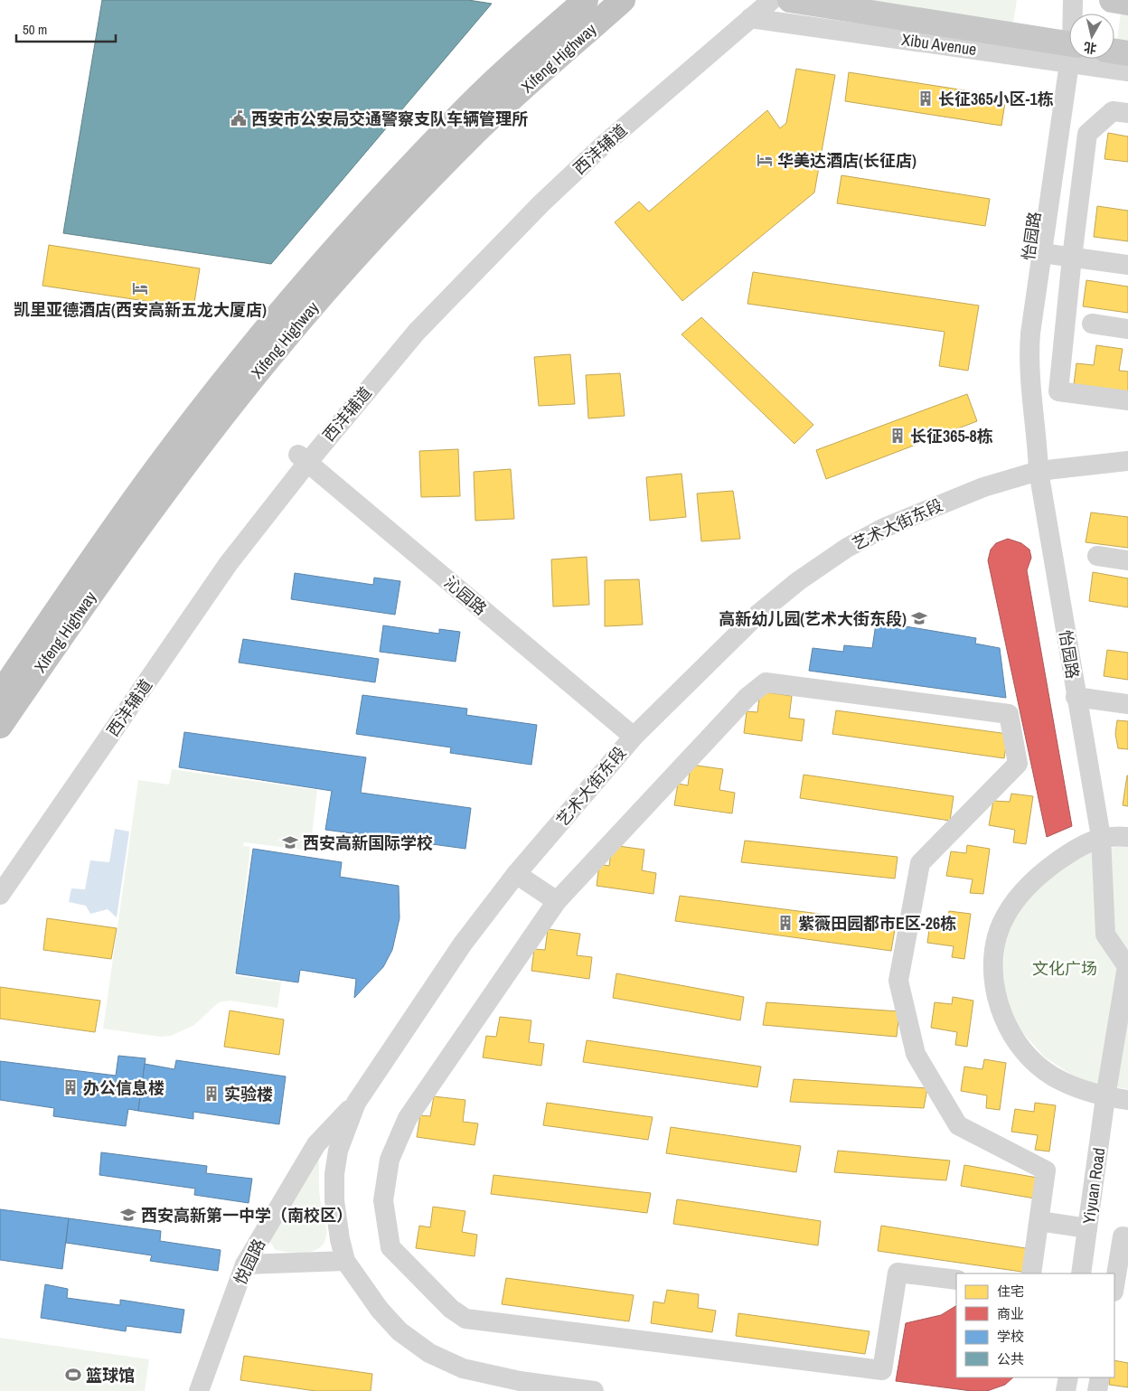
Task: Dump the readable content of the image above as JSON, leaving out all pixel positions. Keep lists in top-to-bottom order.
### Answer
{
  "streets": {
    "highway": ["Xifeng Highway"],
    "main road": ["Xibu Avenue"],
    "street": [
      "西沣辅道",
      "怡园路",
      "艺术大街东段",
      "沁园路",
      "Yiyuan Road",
      "悦园路"
    ]
  },
  "crossings": [
    ["Xibu Avenue", "西沣辅道"],
    ["Xibu Avenue", "怡园路"],
    ["西沣辅道", "沁园路"],
    ["怡园路", "艺术大街东段"],
    ["怡园路", "Yiyuan Road"],
    ["艺术大街东段", "沁园路"],
    ["艺术大街东段", "悦园路"]
  ],
  "parks": ["文化广场"],
  "places": {
    "building": [
      "长征365小区-1栋",
      "长征365-8栋",
      "紫薇田园都市E区-26栋",
      "办公信息楼",
      "实验楼"
    ],
    "public building": ["西安市公安局交通警察支队车辆管理所"],
    "hotel": ["华美达酒店(长征店)", "凯里亚德酒店(西安高新五龙大厦店)"],
    "school or university": ["高新幼儿园(艺术大街东段)", "西安高新国际学校", "西安高新第一中学（南校区）"],
    "sports": ["篮球馆"]
  },
  "legend": [
    "住宅",
    "商业",
    "学校",
    "公共"
  ],
  "scale_bar": "50 m",
  "north": "bottom"
}
